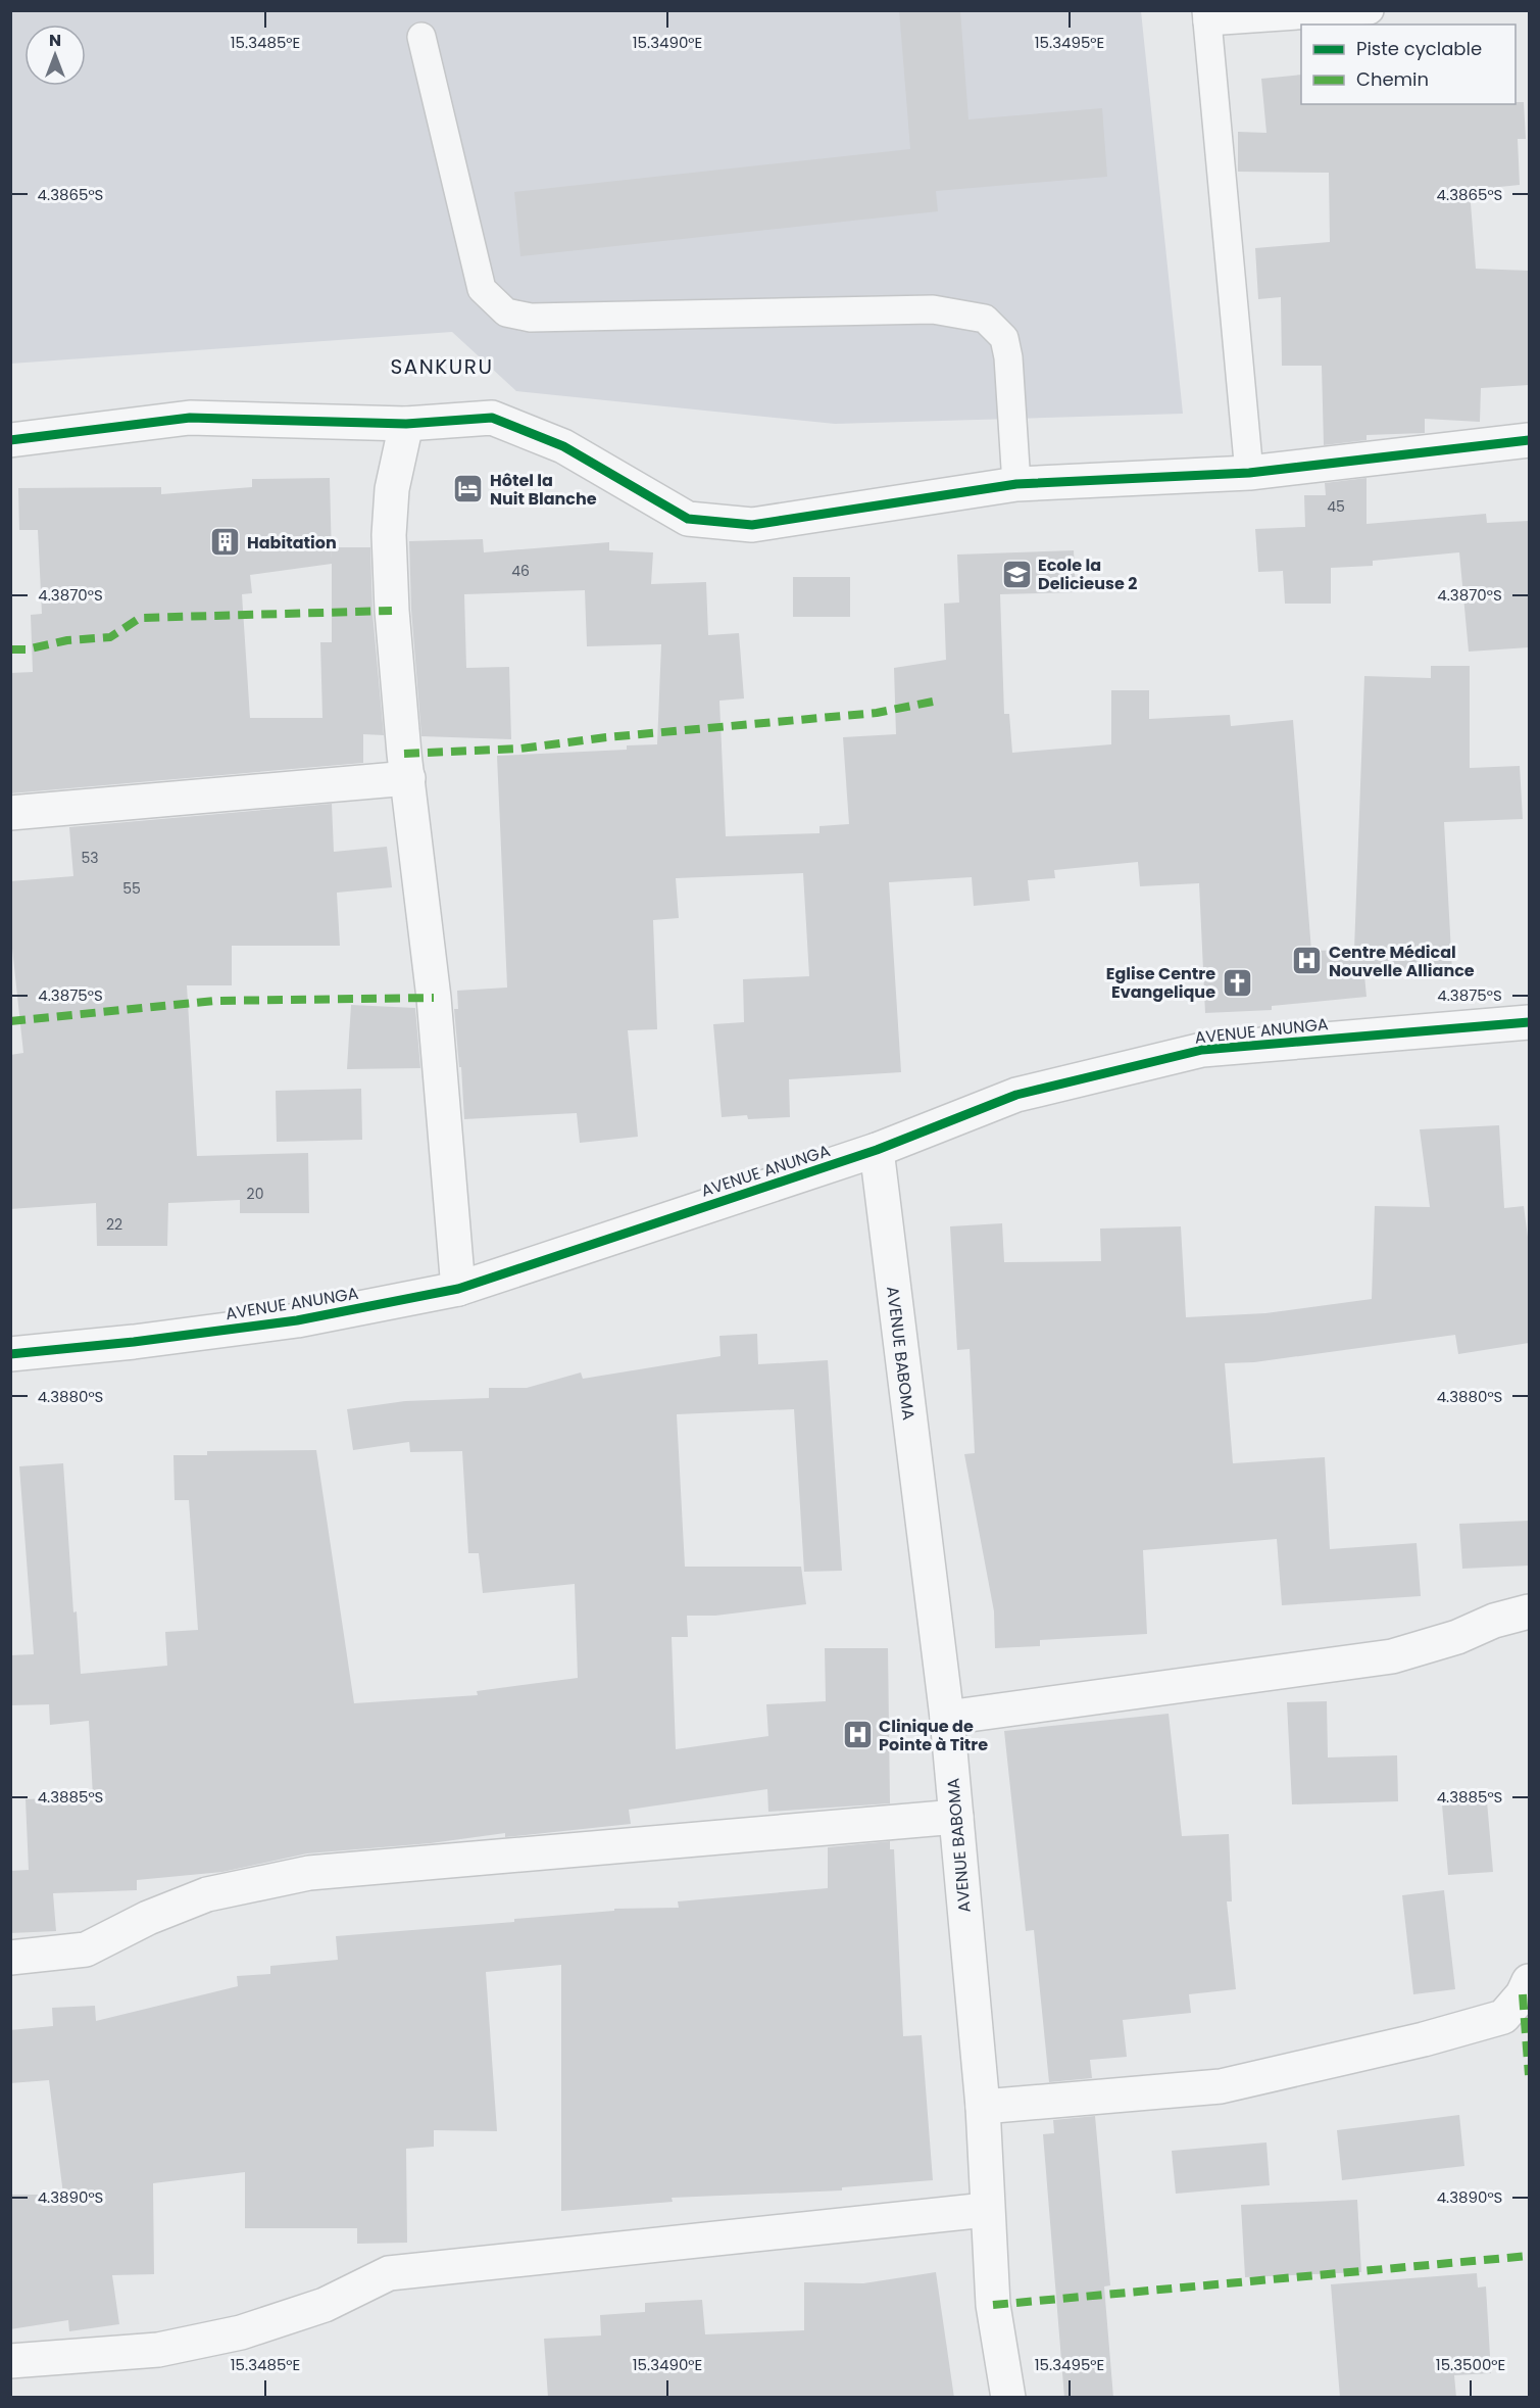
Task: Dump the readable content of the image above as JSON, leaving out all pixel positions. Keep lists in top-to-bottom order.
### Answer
{
  "streets": {
    "street": ["AVENUE ANUNGA", "AVENUE BABOMA"]
  },
  "crossings": [
    ["AVENUE ANUNGA", "AVENUE BABOMA"]
  ],
  "districts": ["SANKURU"],
  "places": {
    "hotel": ["Hôtel la Nuit Blanche"],
    "building": ["Habitation"],
    "school or university": ["Ecole la Delicieuse 2"],
    "hospital": ["Centre Médical Nouvelle Alliance", "Clinique de Pointe à Titre"],
    "church": ["Eglise Centre Evangelique"]
  },
  "house_numbers": [
    "45",
    "46",
    "53",
    "55",
    "20",
    "22"
  ],
  "legend": ["Piste cyclable", "Chemin"],
  "north": "top",
  "coordinates": [
    "15.3485°E",
    "15.3490°E",
    "15.3495°E",
    "4.3865°S",
    "4.3870°S",
    "4.3875°S",
    "4.3880°S",
    "4.3885°S",
    "4.3890°S",
    "15.3500°E"
  ]
}
